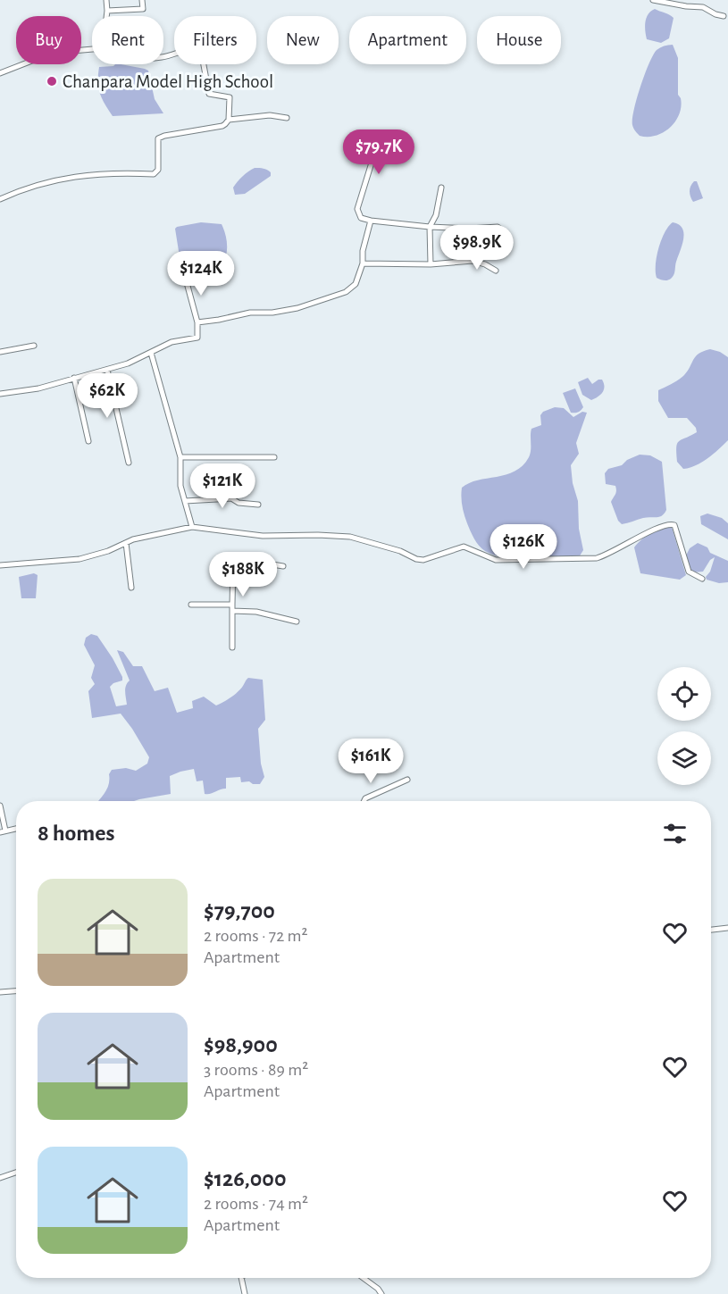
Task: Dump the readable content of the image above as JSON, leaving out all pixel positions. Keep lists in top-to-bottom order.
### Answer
{
  "places": ["Chanpara Model High School"],
  "page": {
    "chip": [
      "Buy",
      "Rent",
      "Filters",
      "New",
      "Apartment",
      "House"
    ],
    "price": [
      "$79.7K",
      "$98.9K",
      "$124K",
      "$62K",
      "$121K",
      "$126K",
      "$188K",
      "$161K"
    ],
    "heading": "8 homes",
    "list": [
      {
        "name": "$79,700",
        "note": "2 rooms · 72 m² · Apartment"
      },
      {
        "name": "$98,900",
        "note": "3 rooms · 89 m² · Apartment"
      },
      {
        "name": "$126,000",
        "note": "2 rooms · 74 m² · Apartment"
      }
    ]
  }
}
